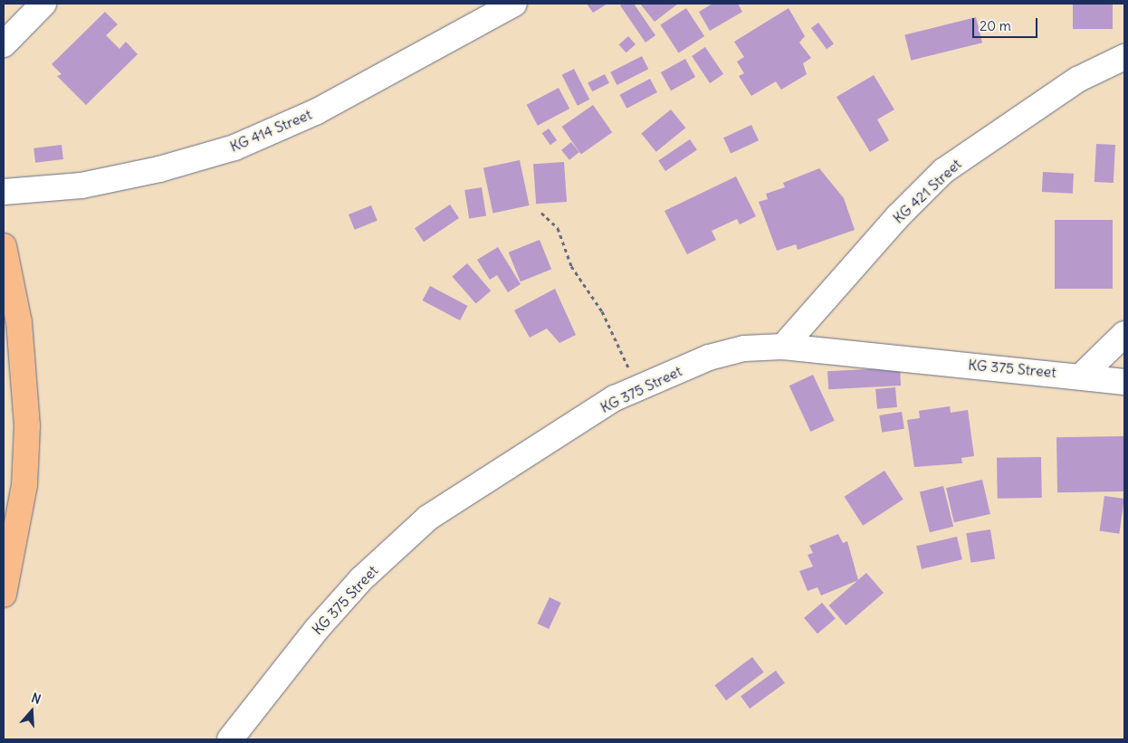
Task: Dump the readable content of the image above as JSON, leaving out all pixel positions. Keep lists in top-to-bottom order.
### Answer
{
  "streets": {
    "street": ["KG 414 Street", "KG 421 Street", "KG 375 Street"]
  },
  "crossings": [
    ["KG 421 Street", "KG 375 Street"]
  ],
  "scale_bar": "20 m",
  "north": "top"
}
